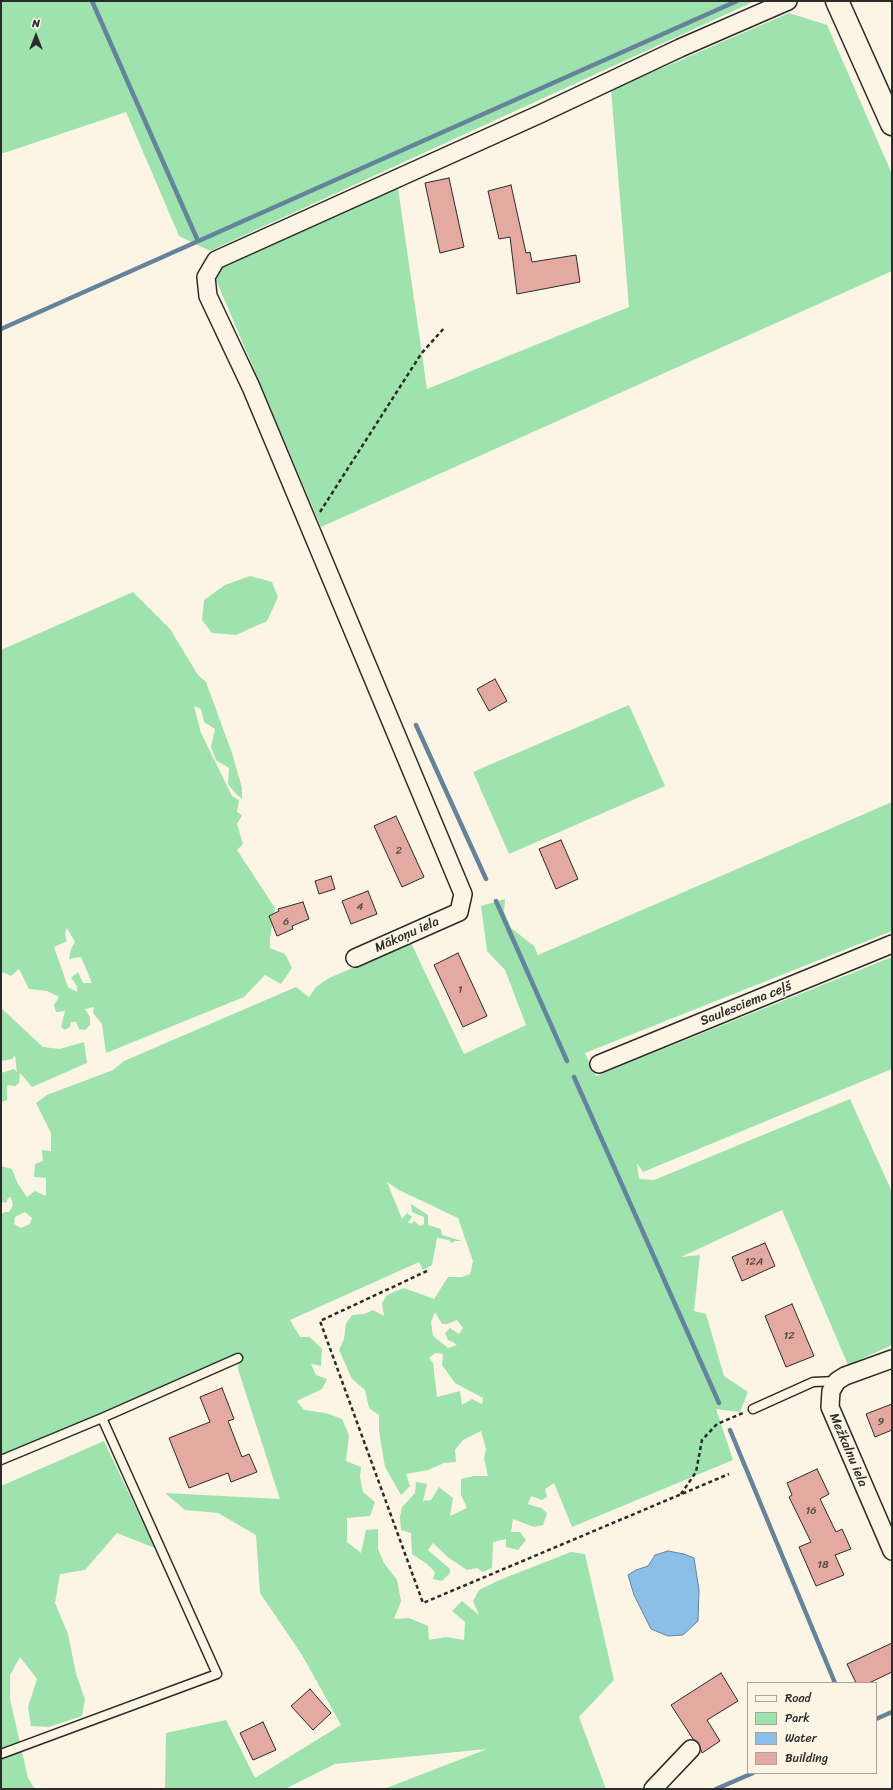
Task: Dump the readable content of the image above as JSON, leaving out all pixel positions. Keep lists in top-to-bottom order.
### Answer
{
  "streets": {
    "street": ["Mākoņu iela", "Saulesciema ceļš", "Mežkalnu iela"]
  },
  "house_numbers": [
    "2",
    "4",
    "6",
    "1",
    "12A",
    "12",
    "9",
    "16",
    "18"
  ],
  "legend": [
    "Road",
    "Park",
    "Water",
    "Building"
  ],
  "north": "top"
}
